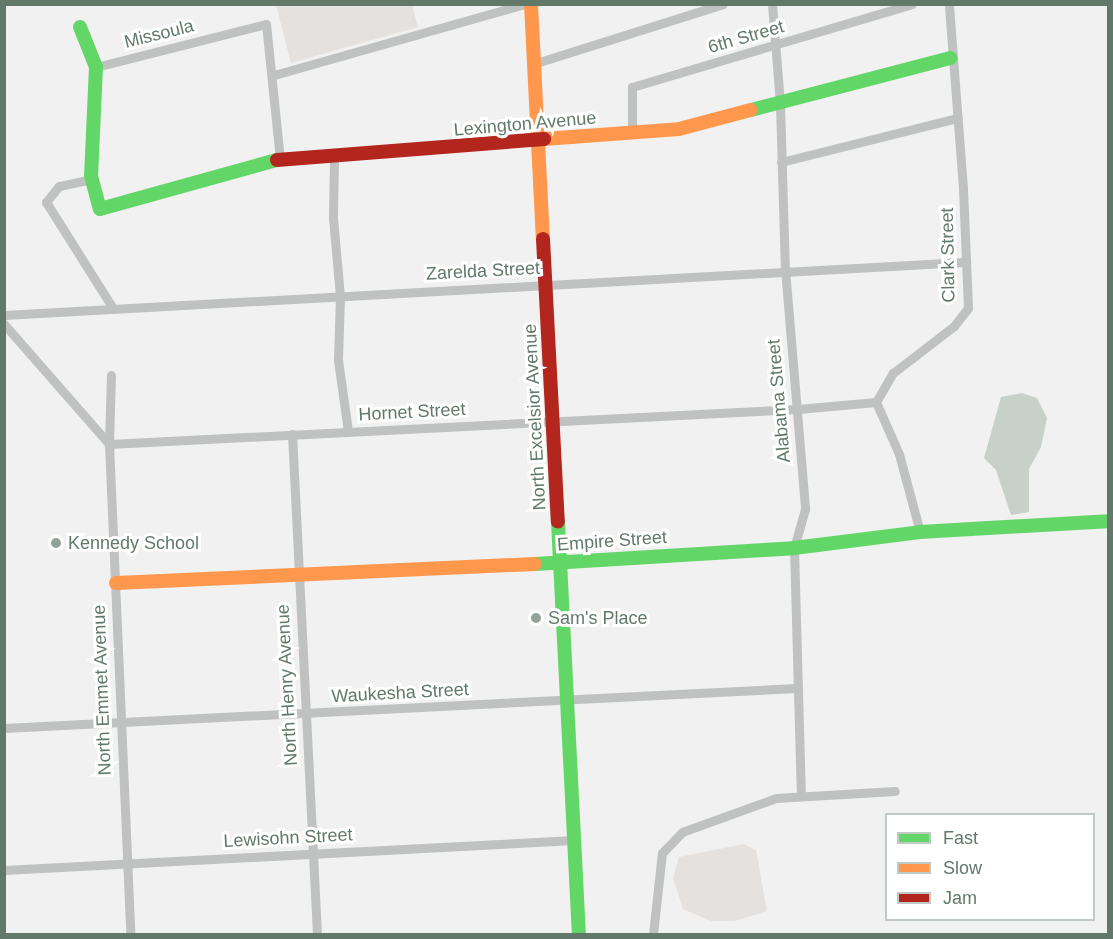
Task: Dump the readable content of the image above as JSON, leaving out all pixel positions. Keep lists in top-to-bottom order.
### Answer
{
  "streets": {
    "street": [
      "Missoula",
      "6th Street",
      "Lexington Avenue",
      "Clark Street",
      "Zarelda Street",
      "Alabama Street",
      "Hornet Street",
      "North Excelsior Avenue",
      "Empire Street",
      "North Henry Avenue",
      "North Emmet Avenue",
      "Waukesha Street",
      "Lewisohn Street"
    ]
  },
  "crossings": [
    ["6th Street", "Lexington Avenue"],
    ["6th Street", "Alabama Street"],
    ["Lexington Avenue", "Clark Street"],
    ["Lexington Avenue", "Alabama Street"],
    ["Lexington Avenue", "North Excelsior Avenue"],
    ["Clark Street", "Zarelda Street"],
    ["Clark Street", "Hornet Street"],
    ["Zarelda Street", "Alabama Street"],
    ["Zarelda Street", "North Excelsior Avenue"],
    ["Alabama Street", "Hornet Street"],
    ["Alabama Street", "Empire Street"],
    ["Alabama Street", "Waukesha Street"],
    ["Hornet Street", "North Excelsior Avenue"],
    ["Hornet Street", "North Henry Avenue"],
    ["Hornet Street", "North Emmet Avenue"],
    ["North Excelsior Avenue", "Empire Street"],
    ["North Excelsior Avenue", "Waukesha Street"],
    ["North Excelsior Avenue", "Lewisohn Street"],
    ["Empire Street", "North Henry Avenue"],
    ["Empire Street", "North Emmet Avenue"],
    ["North Henry Avenue", "Waukesha Street"],
    ["North Henry Avenue", "Lewisohn Street"],
    ["North Emmet Avenue", "Waukesha Street"],
    ["North Emmet Avenue", "Lewisohn Street"]
  ],
  "places": ["Kennedy School", "Sam's Place"],
  "legend": ["Fast", "Slow", "Jam"]
}
